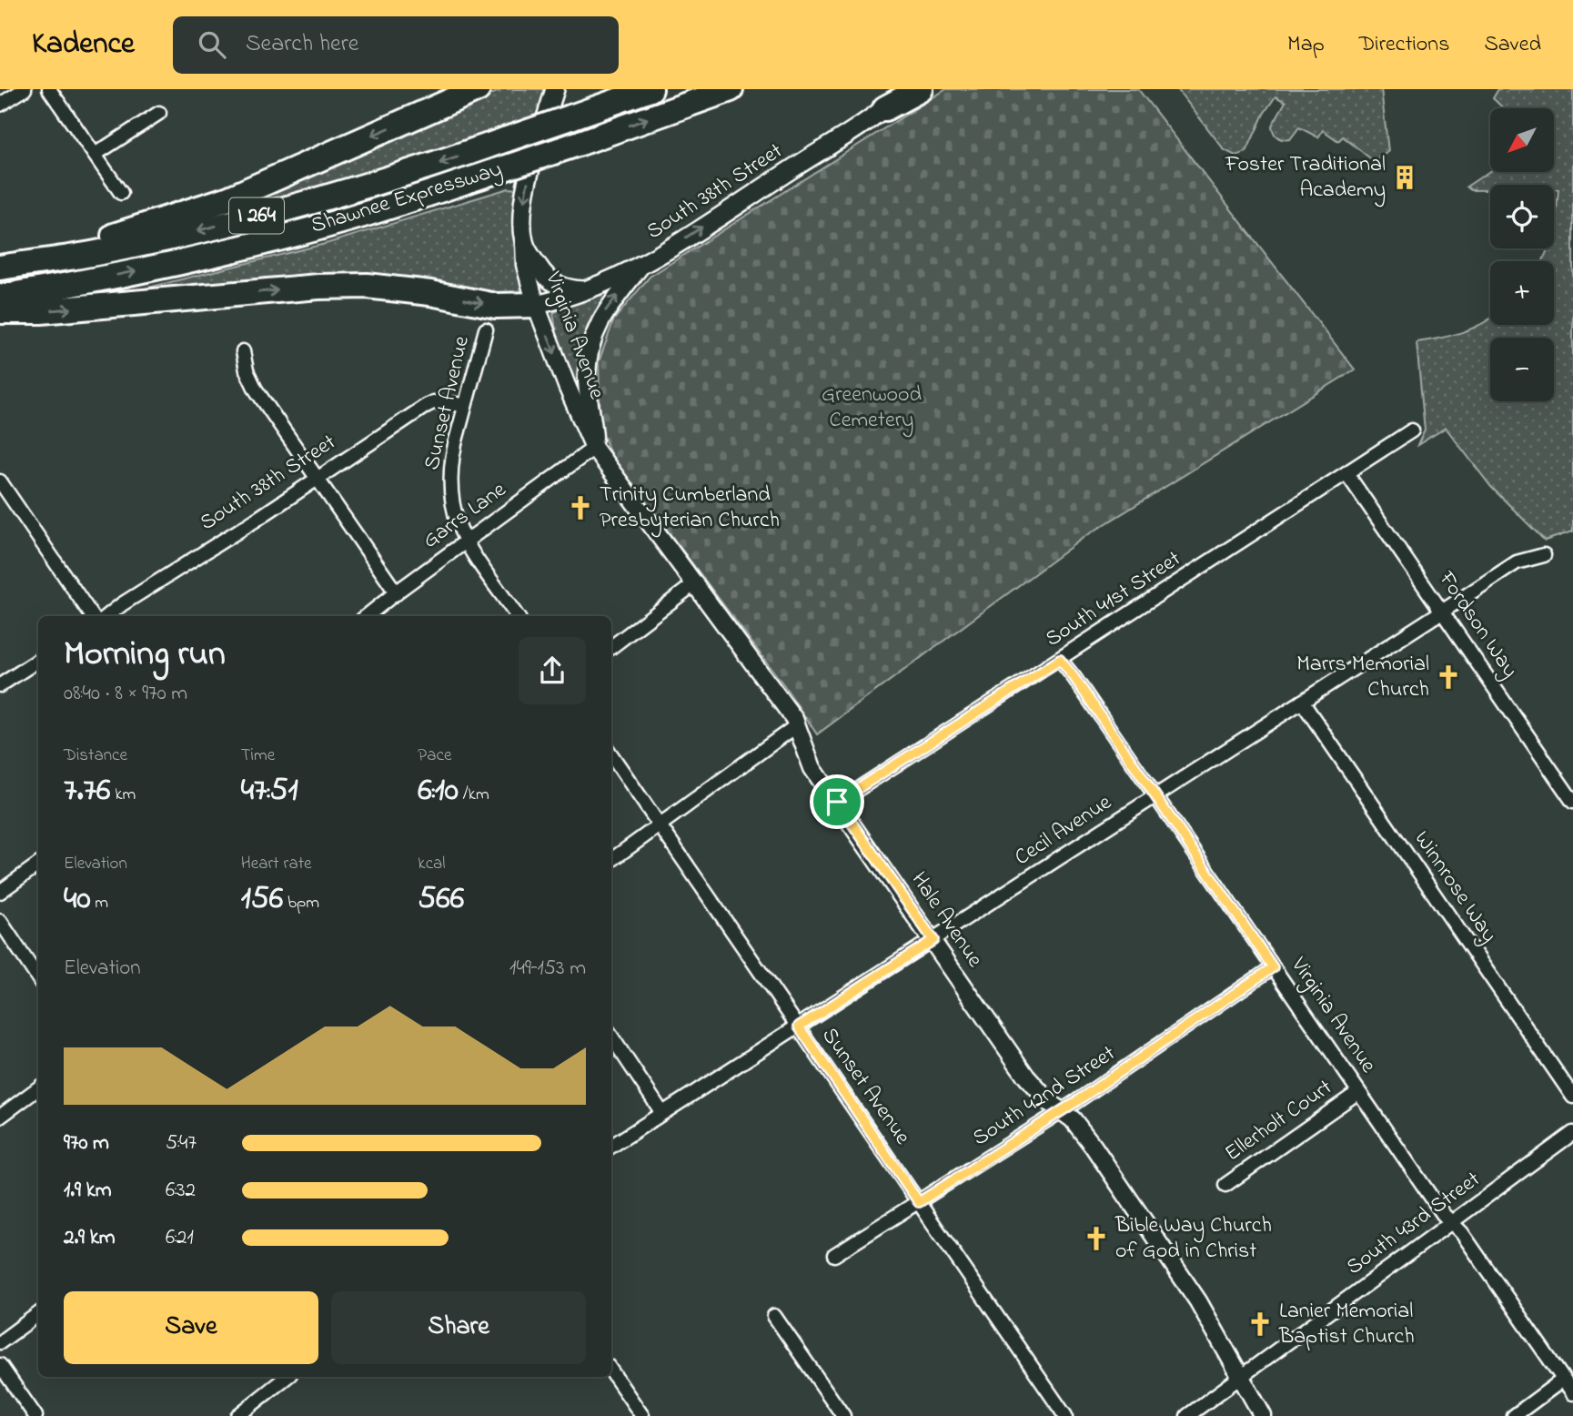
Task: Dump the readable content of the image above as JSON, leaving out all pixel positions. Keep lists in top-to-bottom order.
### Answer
{
  "streets": {
    "highway": ["Shawnee Expressway", "I 264"],
    "main road": ["South 38th Street", "Virginia Avenue"],
    "street": [
      "Sunset Avenue",
      "Garrs Lane",
      "South 41st Street",
      "Fordson Way",
      "Cecil Avenue",
      "Winnrose Way",
      "Hale Avenue",
      "South 42nd Street",
      "Ellerholt Court",
      "South 43rd Street"
    ]
  },
  "crossings": [
    ["South 38th Street", "Virginia Avenue"],
    ["South 38th Street", "Sunset Avenue"],
    ["Virginia Avenue", "Garrs Lane"],
    ["Virginia Avenue", "South 41st Street"],
    ["Virginia Avenue", "Cecil Avenue"],
    ["Virginia Avenue", "Hale Avenue"],
    ["Virginia Avenue", "South 42nd Street"],
    ["Virginia Avenue", "Ellerholt Court"],
    ["Virginia Avenue", "South 43rd Street"],
    ["Sunset Avenue", "Garrs Lane"],
    ["Sunset Avenue", "Cecil Avenue"],
    ["Sunset Avenue", "South 42nd Street"],
    ["Garrs Lane", "Hale Avenue"],
    ["South 41st Street", "Fordson Way"],
    ["South 41st Street", "Hale Avenue"],
    ["Fordson Way", "Cecil Avenue"],
    ["Cecil Avenue", "Winnrose Way"],
    ["Cecil Avenue", "Hale Avenue"],
    ["Hale Avenue", "South 42nd Street"],
    ["Hale Avenue", "South 43rd Street"]
  ],
  "parks": ["Greenwood Cemetery"],
  "places": {
    "building": ["Foster Traditional Academy"],
    "church": [
      "Trinity Cumberland Presbyterian Church",
      "Marrs Memorial Church",
      "Bible Way Church of God in Christ",
      "Lanier Memorial Baptist Church"
    ]
  },
  "north": "bottom left",
  "page": {
    "header": "Kadence",
    "search": "Search here",
    "nav": ["Map", "Directions", "Saved"],
    "map_buttons": ["+", "−"],
    "heading": ["Morning run", "08:40 · 8 × 970 m"],
    "stats": [
      ["Distance", "7.76 km"],
      ["Time", "47:51"],
      ["Pace", "6:10 /km"],
      ["Elevation", "40 m"],
      ["Heart rate", "156 bpm"],
      ["kcal", "566"]
    ],
    "chart": ["Elevation", "149–153 m"],
    "list": [
      {
        "name": "970 m",
        "note": "5:47"
      },
      {
        "name": "1.9 km",
        "note": "6:32"
      },
      {
        "name": "2.9 km",
        "note": "6:21"
      }
    ],
    "buttons": ["Save", "Share"]
  }
}
